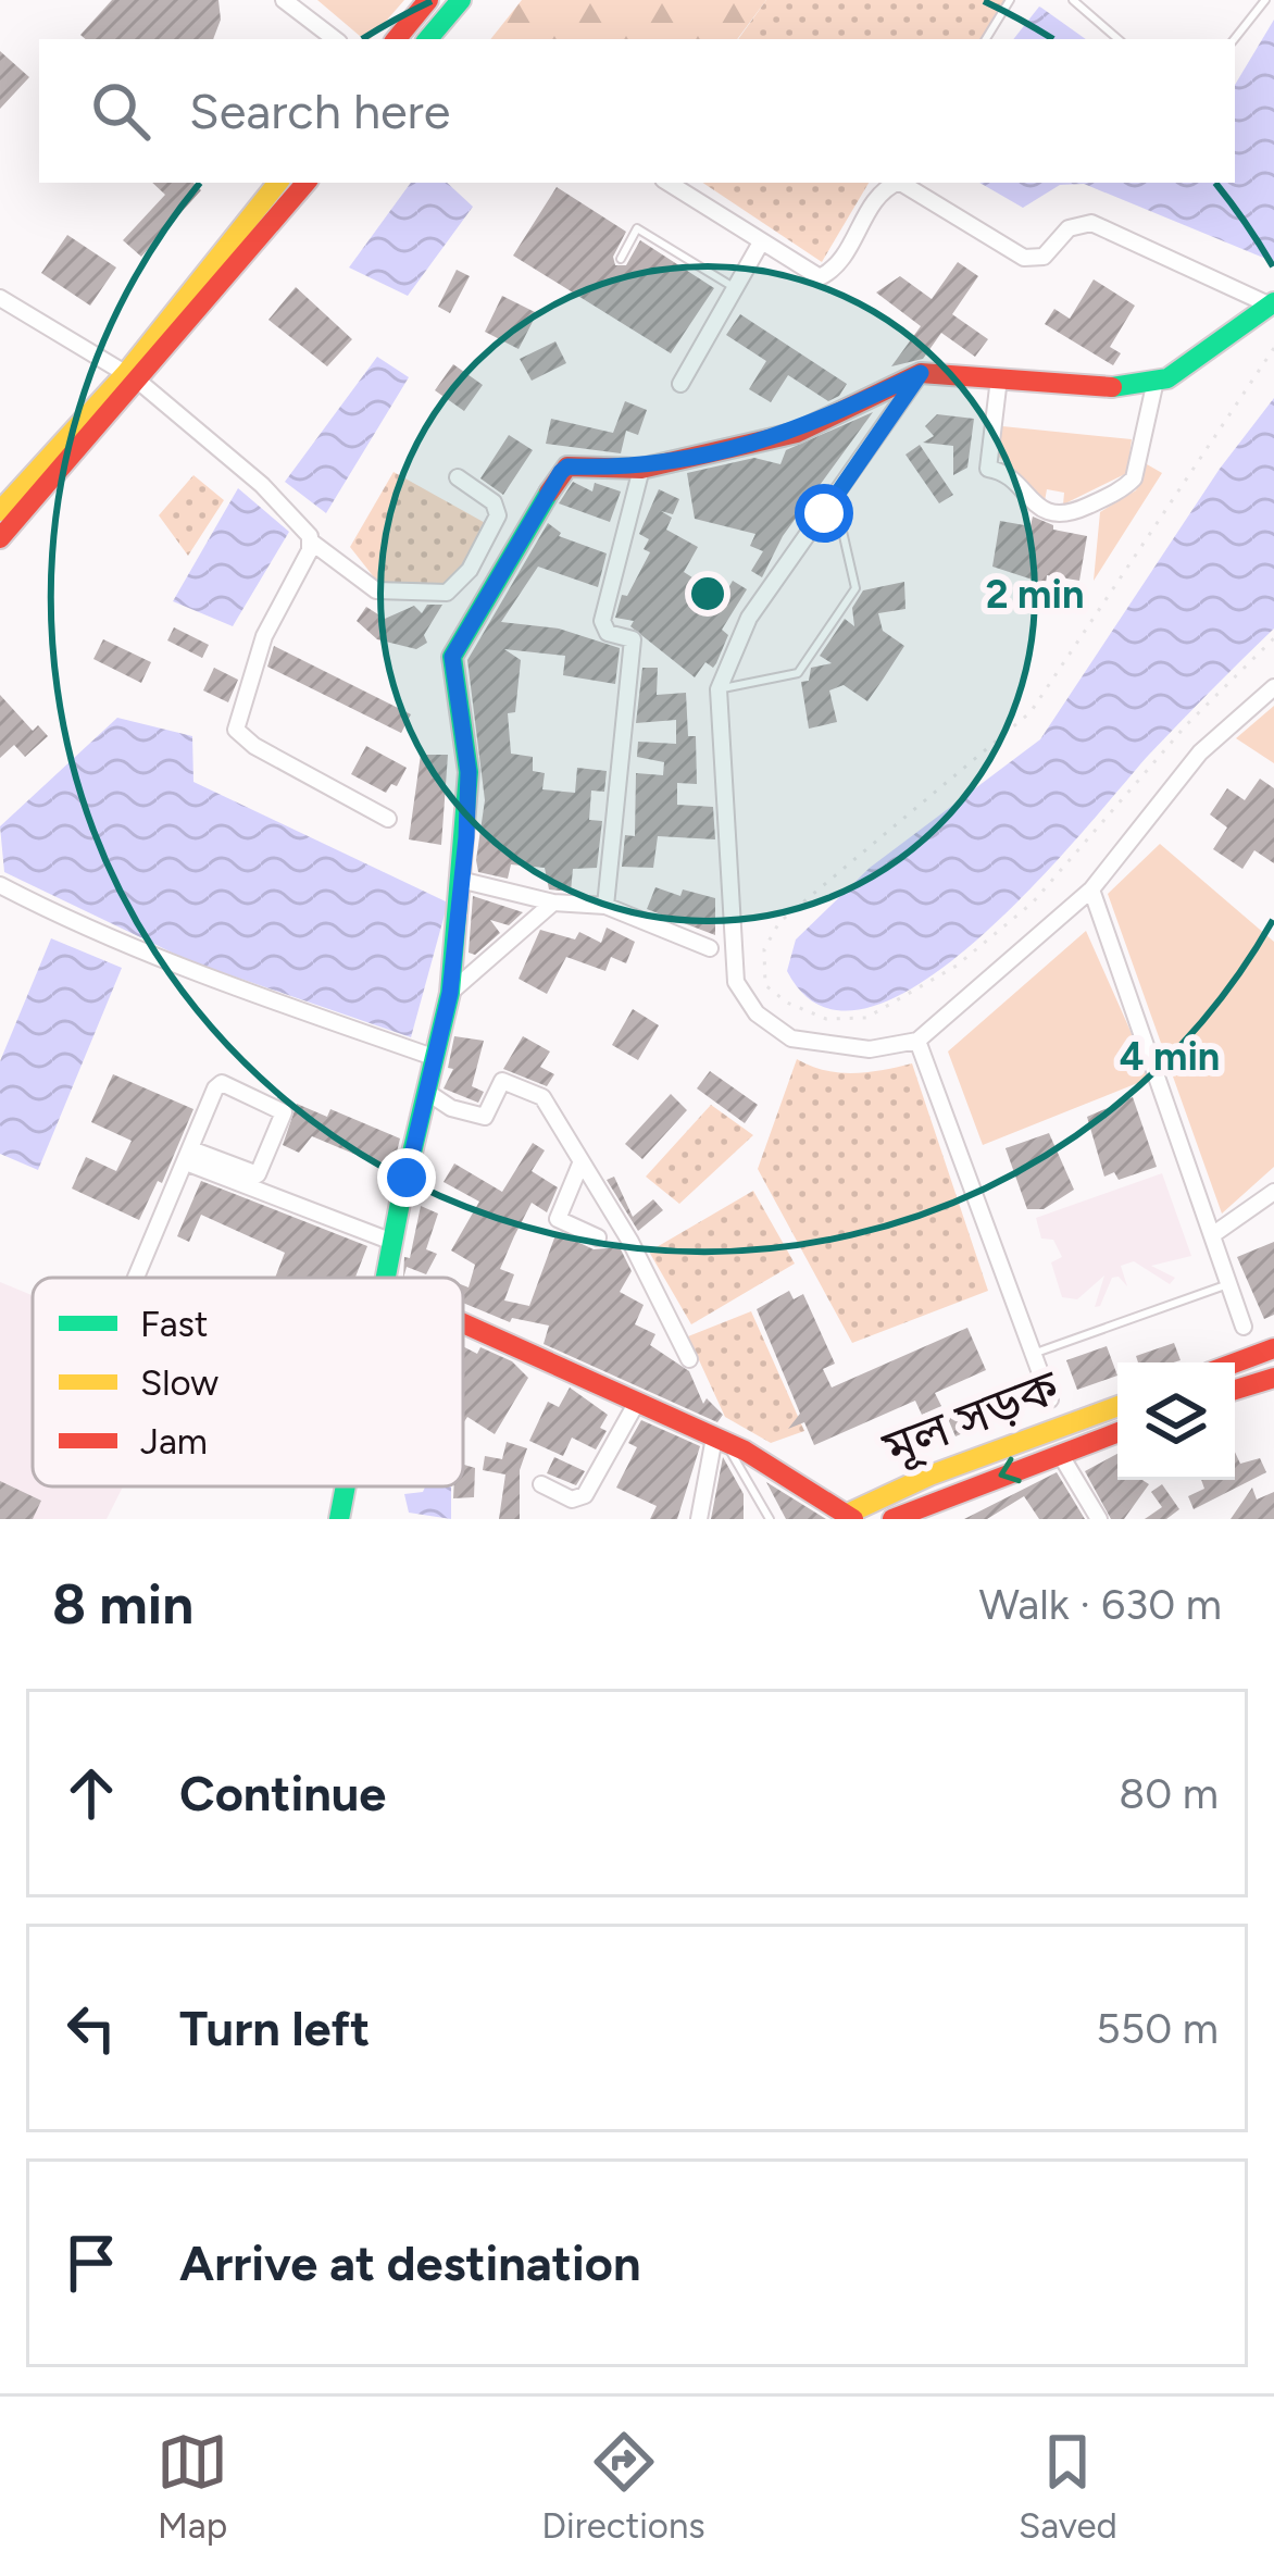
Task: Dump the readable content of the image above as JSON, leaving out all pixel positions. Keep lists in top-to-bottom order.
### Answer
{
  "streets": {
    "street": ["মূল সড়ক"]
  },
  "legend": ["Fast", "Slow", "Jam"],
  "page": {
    "search": "Search here",
    "heading": ["8 min", "Walk · 630 m"],
    "list": [
      ["Continue", "80 m"],
      ["Turn left", "550 m"],
      "Arrive at destination"
    ],
    "nav": ["Map", "Directions", "Saved"]
  },
  "rings": ["2 min", "4 min"]
}
